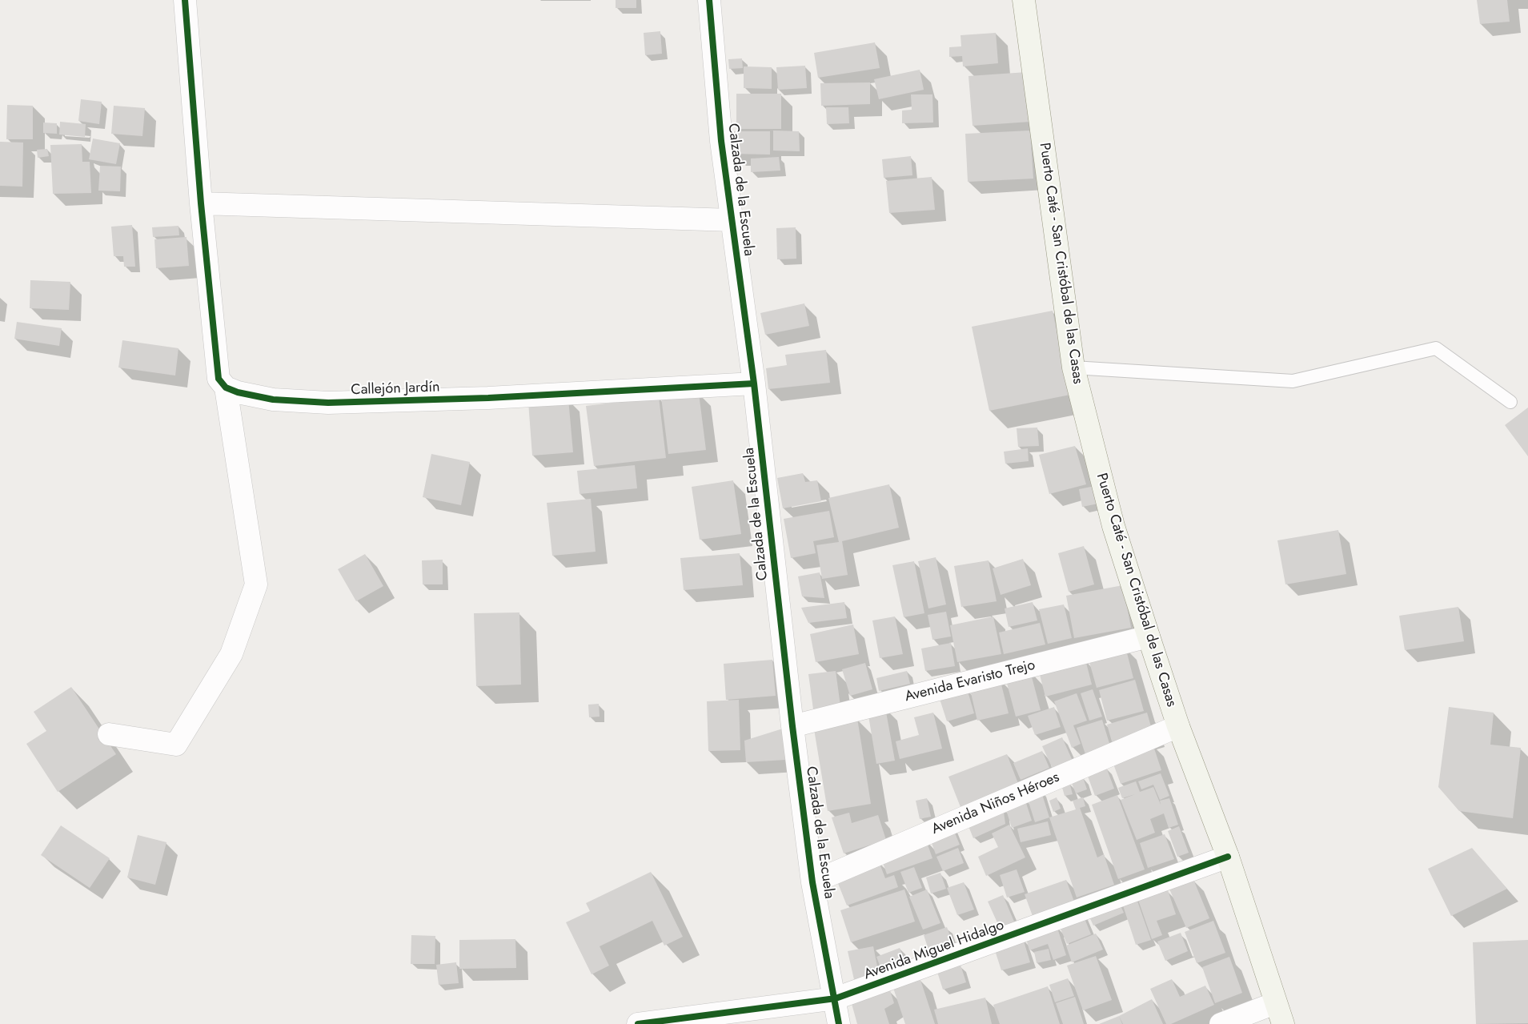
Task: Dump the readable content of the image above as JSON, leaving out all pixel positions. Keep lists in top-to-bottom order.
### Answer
{
  "streets": {
    "main road": ["Puerto Caté - San Cristóbal de las Casas"],
    "street": [
      "Calzada de la Escuela",
      "Callejón Jardín",
      "Avenida Evaristo Trejo",
      "Avenida Niños Héroes",
      "Avenida Miguel Hidalgo"
    ]
  },
  "crossings": [
    ["Calzada de la Escuela", "Callejón Jardín"],
    ["Calzada de la Escuela", "Avenida Evaristo Trejo"],
    ["Calzada de la Escuela", "Avenida Niños Héroes"],
    ["Calzada de la Escuela", "Avenida Miguel Hidalgo"],
    ["Puerto Caté - San Cristóbal de las Casas", "Avenida Evaristo Trejo"],
    ["Puerto Caté - San Cristóbal de las Casas", "Avenida Niños Héroes"],
    ["Puerto Caté - San Cristóbal de las Casas", "Avenida Miguel Hidalgo"]
  ]
}
